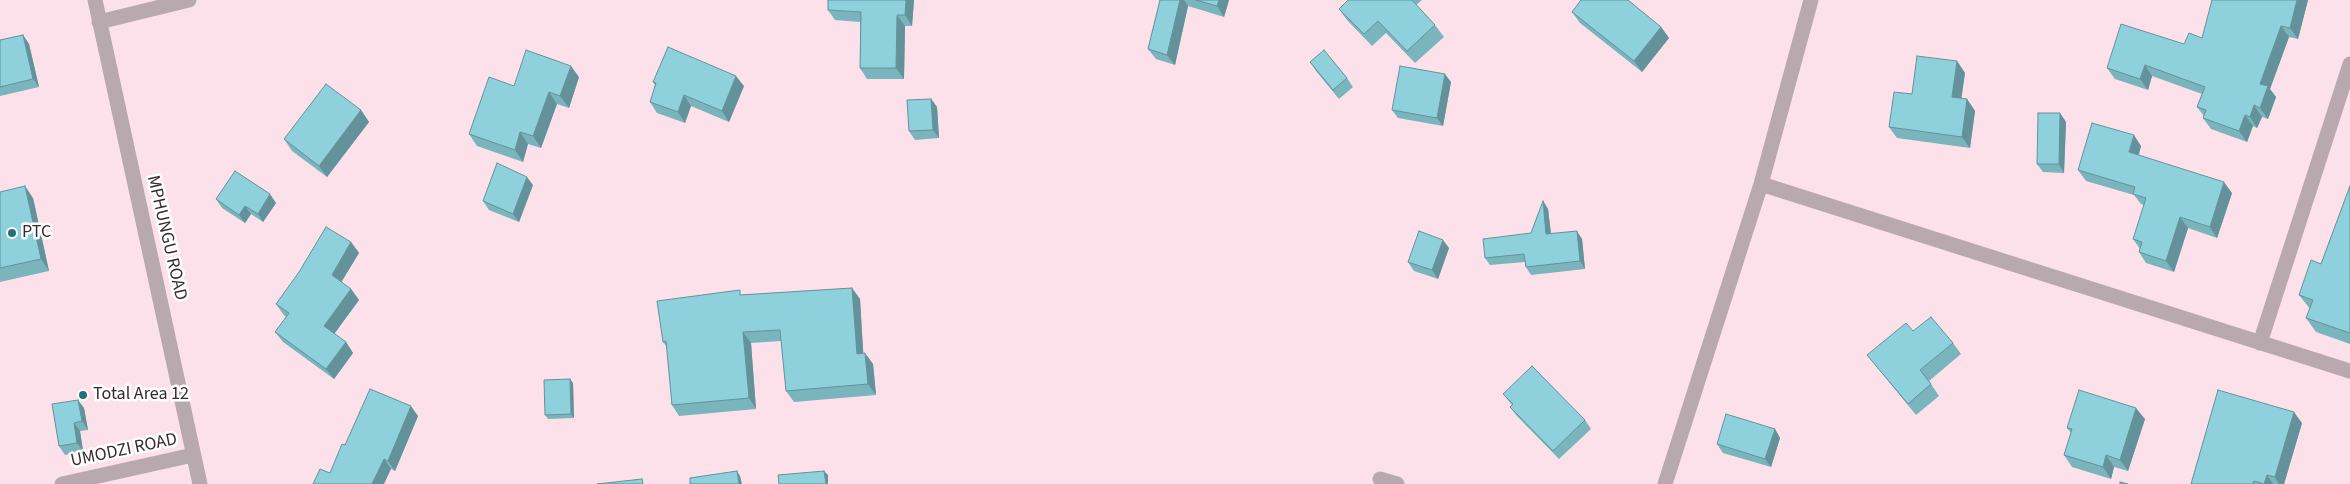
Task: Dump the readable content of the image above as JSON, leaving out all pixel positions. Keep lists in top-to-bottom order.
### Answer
{
  "streets": {
    "street": ["MPHUNGU ROAD", "UMODZI ROAD"]
  },
  "crossings": [
    ["MPHUNGU ROAD", "UMODZI ROAD"]
  ],
  "places": ["PTC", "Total Area 12"]
}
